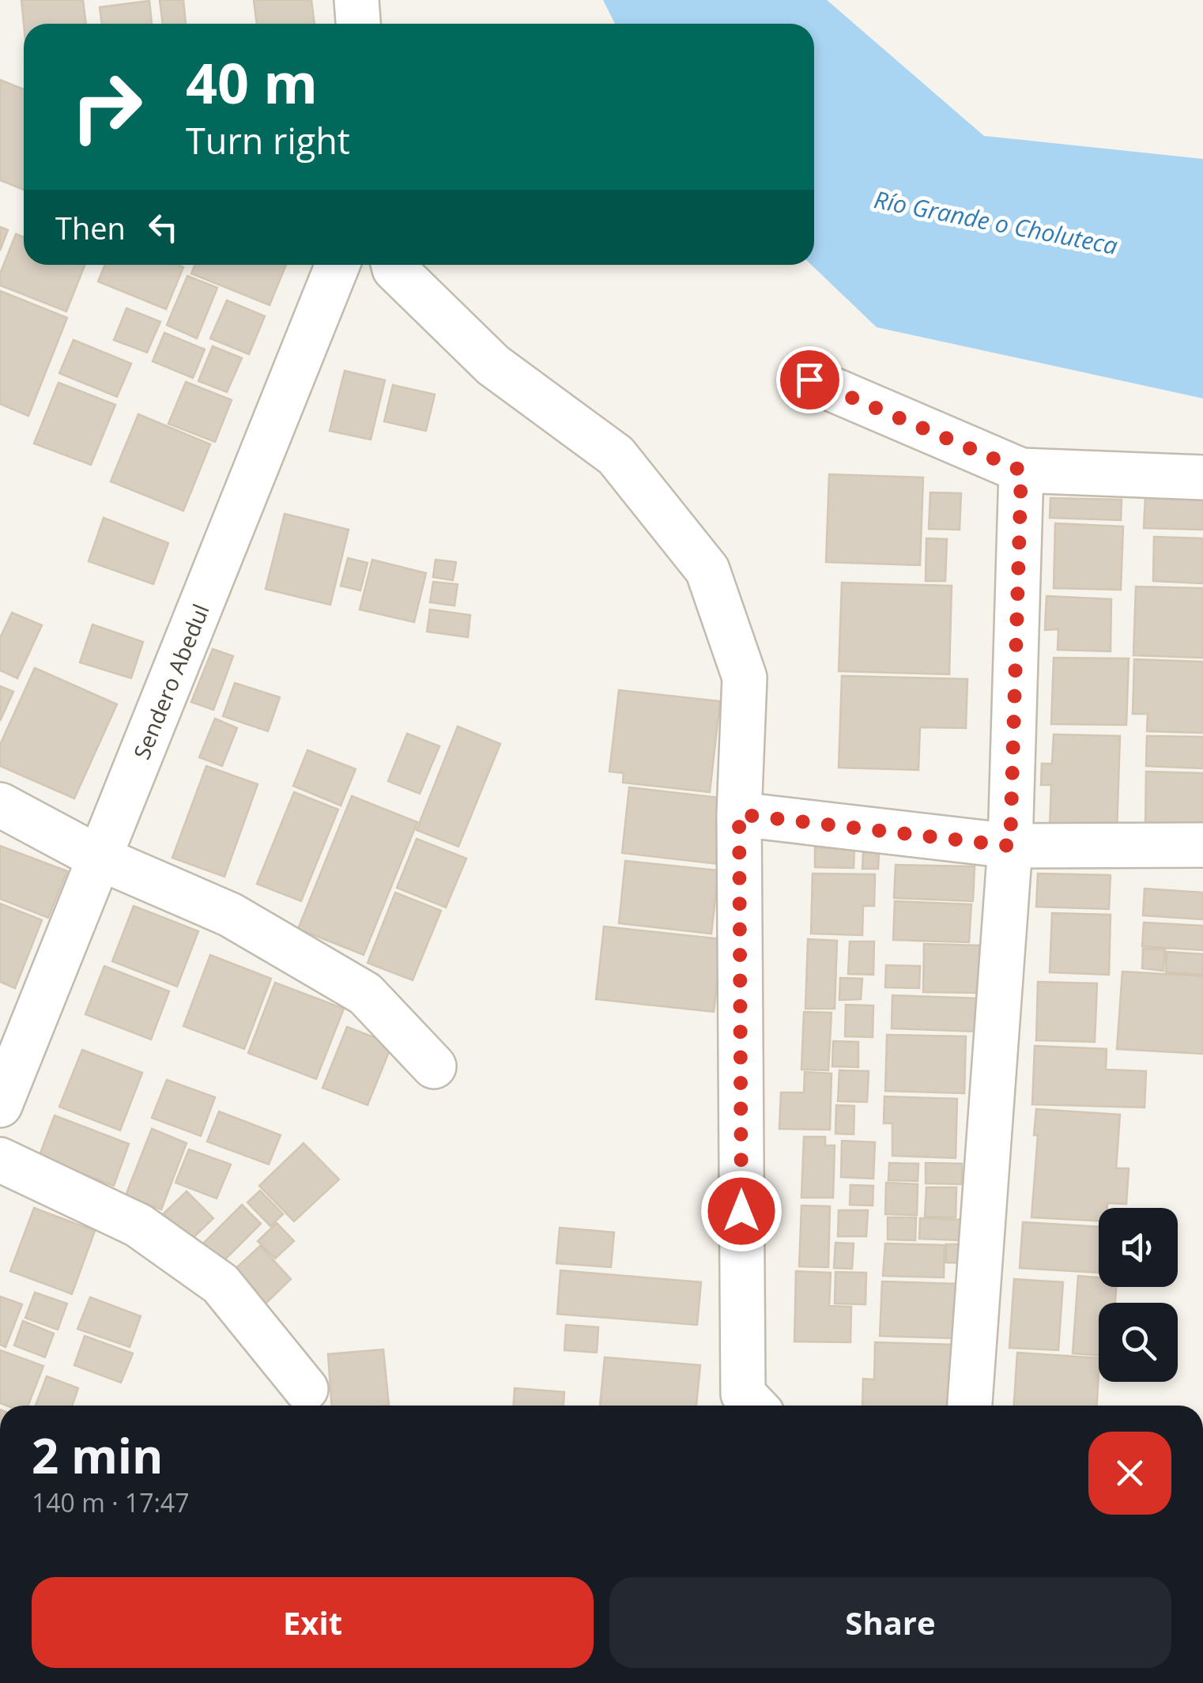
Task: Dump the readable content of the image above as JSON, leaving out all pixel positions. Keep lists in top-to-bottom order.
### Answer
{
  "streets": {
    "street": ["Sendero Abedul"]
  },
  "water": ["Río Grande o Choluteca"],
  "page": {
    "turn": ["40 m", "Turn right"],
    "then": "Then",
    "heading": ["2 min", "140 m · 17:47"],
    "buttons": ["Exit", "Share"]
  }
}
